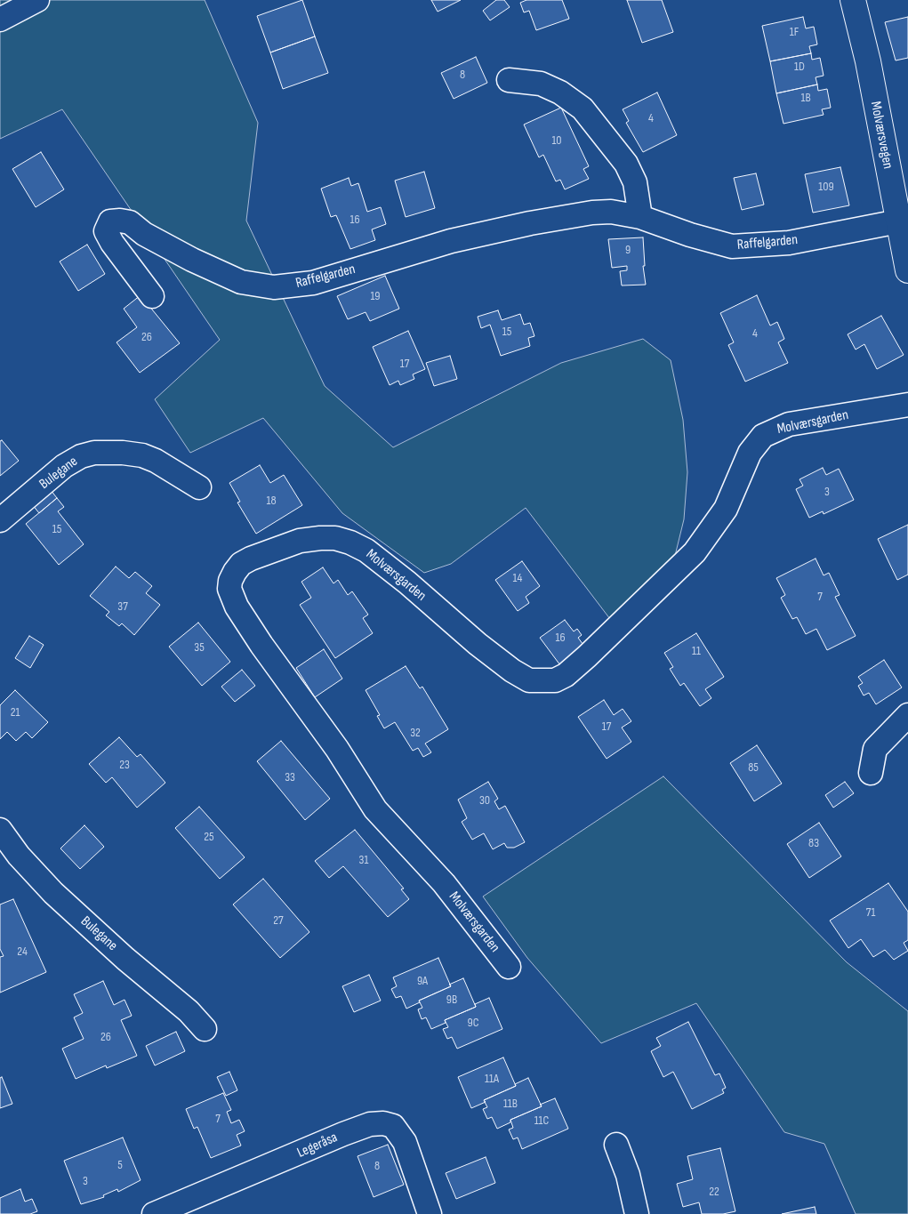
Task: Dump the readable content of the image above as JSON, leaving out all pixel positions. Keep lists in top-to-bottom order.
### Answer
{
  "streets": {
    "street": [
      "Molværsvegen",
      "Raffelgarden",
      "Molværsgarden",
      "Bulegane",
      "Legeråsa"
    ]
  },
  "crossings": [
    ["Molværsvegen", "Raffelgarden"]
  ],
  "house_numbers": [
    "1F",
    "1D",
    "8",
    "1B",
    "4",
    "10",
    "109",
    "16",
    "9",
    "19",
    "15",
    "4",
    "26",
    "17",
    "3",
    "18",
    "15",
    "14",
    "7",
    "37",
    "16",
    "35",
    "11",
    "21",
    "17",
    "32",
    "23",
    "85",
    "33",
    "30",
    "25",
    "83",
    "31",
    "71",
    "27",
    "24",
    "9A",
    "9B",
    "9C",
    "26",
    "11A",
    "11B",
    "7",
    "11C",
    "5",
    "8",
    "3",
    "22"
  ]
}
